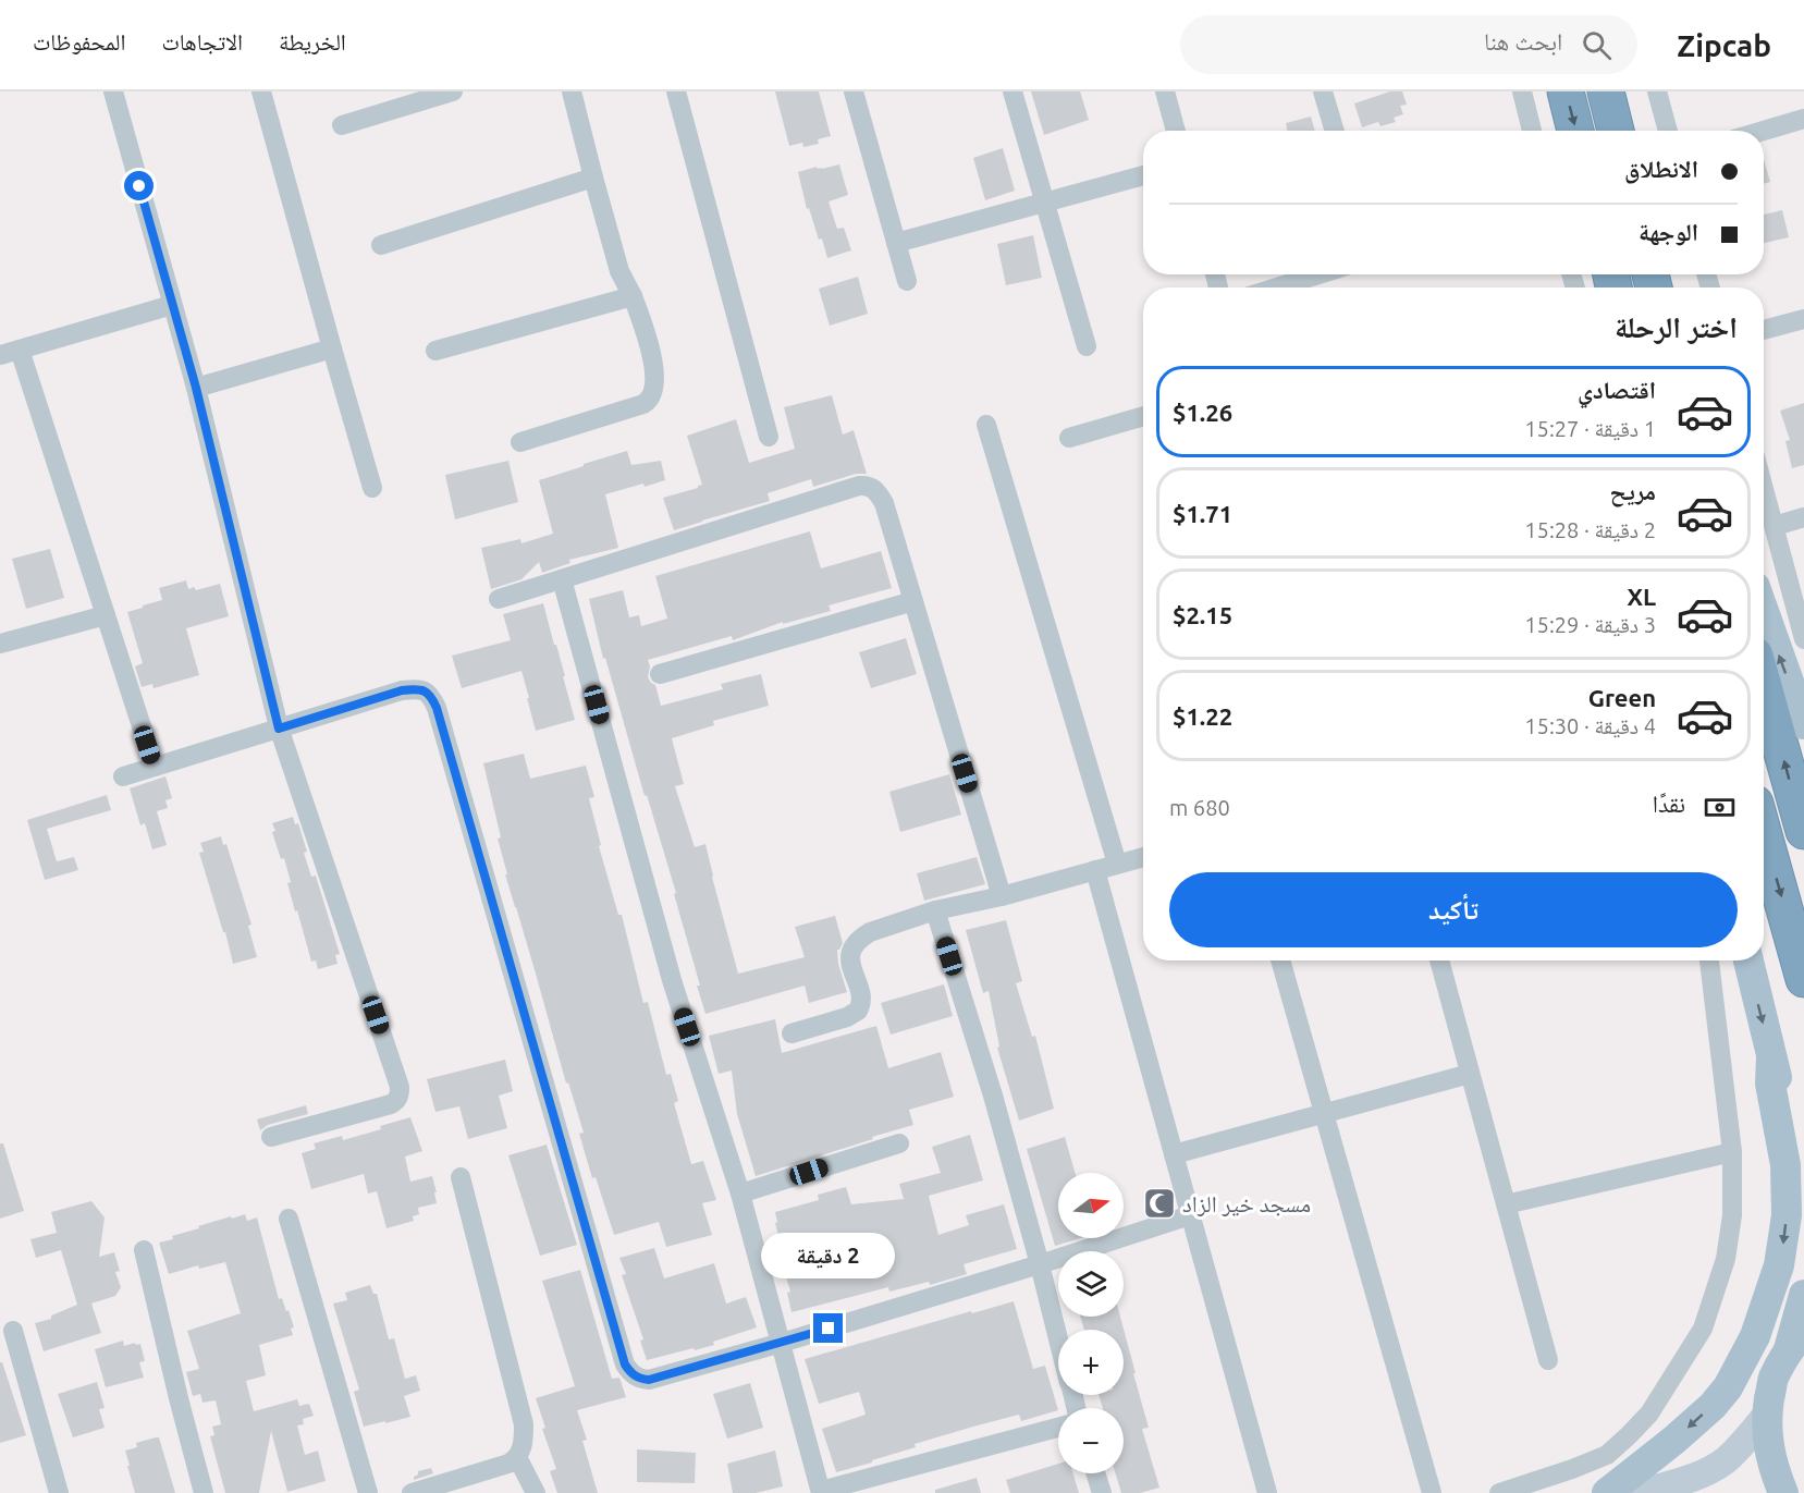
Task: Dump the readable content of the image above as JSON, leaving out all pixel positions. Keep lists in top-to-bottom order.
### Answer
{
  "places": {
    "mosque": ["مسجد خير الزاد"]
  },
  "north": "right",
  "page": {
    "header": "Zipcab",
    "search": "ابحث هنا",
    "nav": ["الخريطة", "الاتجاهات", "المحفوظات"],
    "banner": ["الانطلاق", "الوجهة"],
    "heading": "اختر الرحلة",
    "list": [
      {
        "name": "اقتصادي",
        "note": "1 دقيقة · 15:27",
        "value": "$1.26"
      },
      {
        "name": "مريح",
        "note": "2 دقيقة · 15:28",
        "value": "$1.71"
      },
      {
        "name": "XL",
        "note": "3 دقيقة · 15:29",
        "value": "$2.15"
      },
      {
        "name": "Green",
        "note": "4 دقيقة · 15:30",
        "value": "$1.22"
      }
    ],
    "pay": ["نقدًا", "680 m"],
    "buttons": "تأكيد",
    "map_buttons": ["+", "−"],
    "bubble": "2 دقيقة"
  }
}
